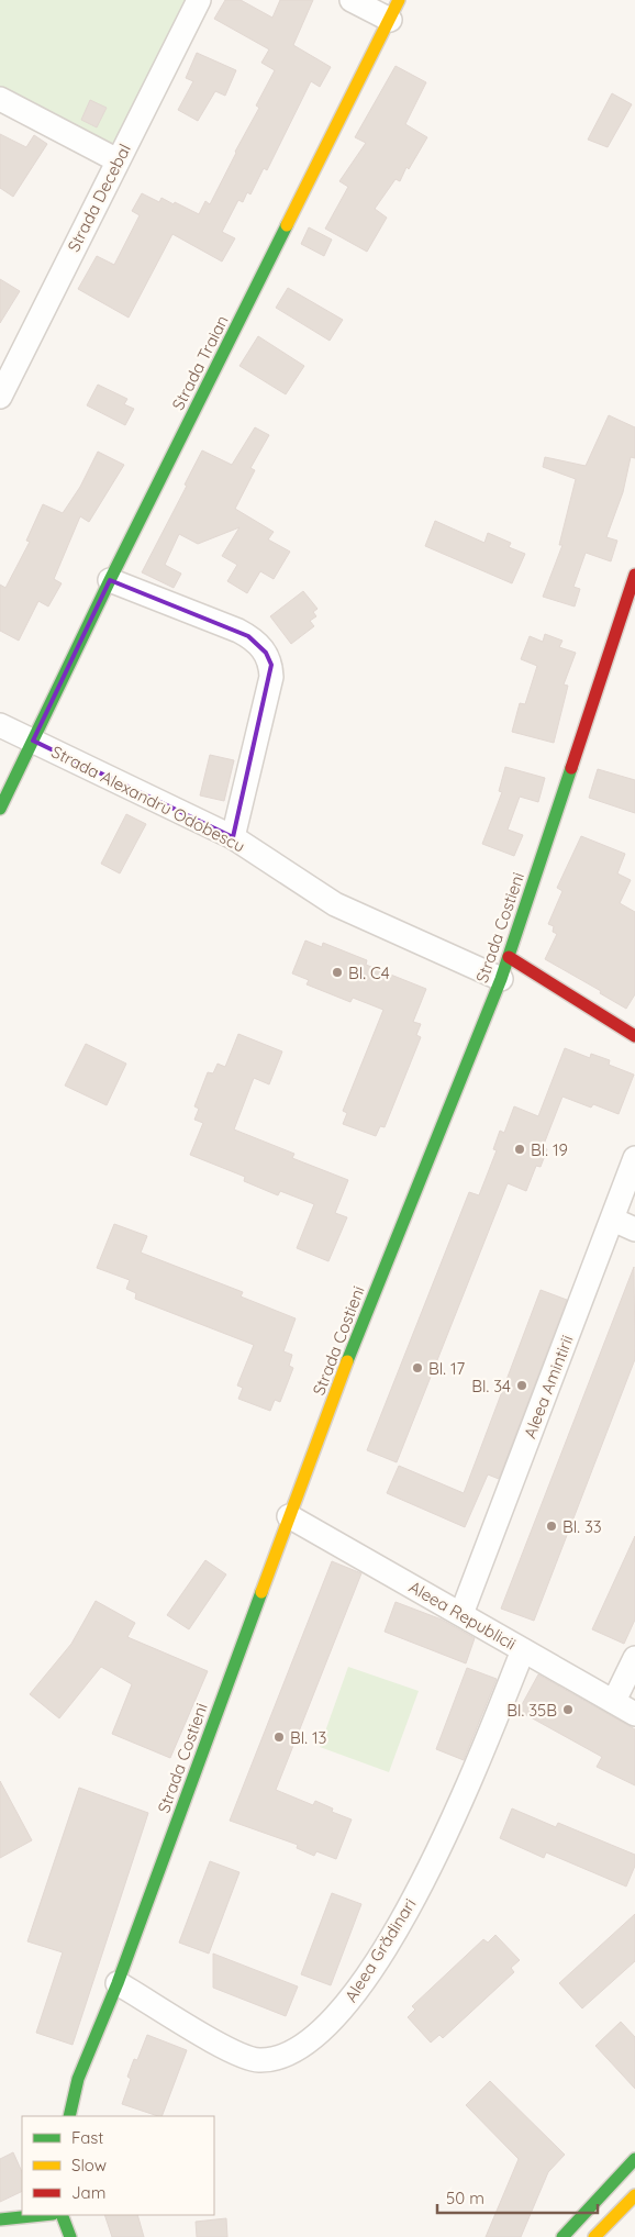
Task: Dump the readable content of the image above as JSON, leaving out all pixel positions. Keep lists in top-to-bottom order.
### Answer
{
  "streets": {
    "street": [
      "Strada Decebal",
      "Strada Traian",
      "Strada Alexandru Odobescu",
      "Strada Costieni",
      "Aleea Amintirii",
      "Aleea Republicii",
      "Aleea Grădinari"
    ]
  },
  "crossings": [
    ["Strada Traian", "Strada Alexandru Odobescu"],
    ["Strada Alexandru Odobescu", "Strada Costieni"],
    ["Strada Costieni", "Aleea Republicii"],
    ["Strada Costieni", "Aleea Grădinari"],
    ["Aleea Amintirii", "Aleea Republicii"],
    ["Aleea Republicii", "Aleea Grădinari"]
  ],
  "places": [
    "Bl. C4",
    "Bl. 19",
    "Bl. 17",
    "Bl. 34",
    "Bl. 33",
    "Bl. 35B",
    "Bl. 13"
  ],
  "legend": ["Fast", "Slow", "Jam"],
  "scale_bar": "50 m"
}
